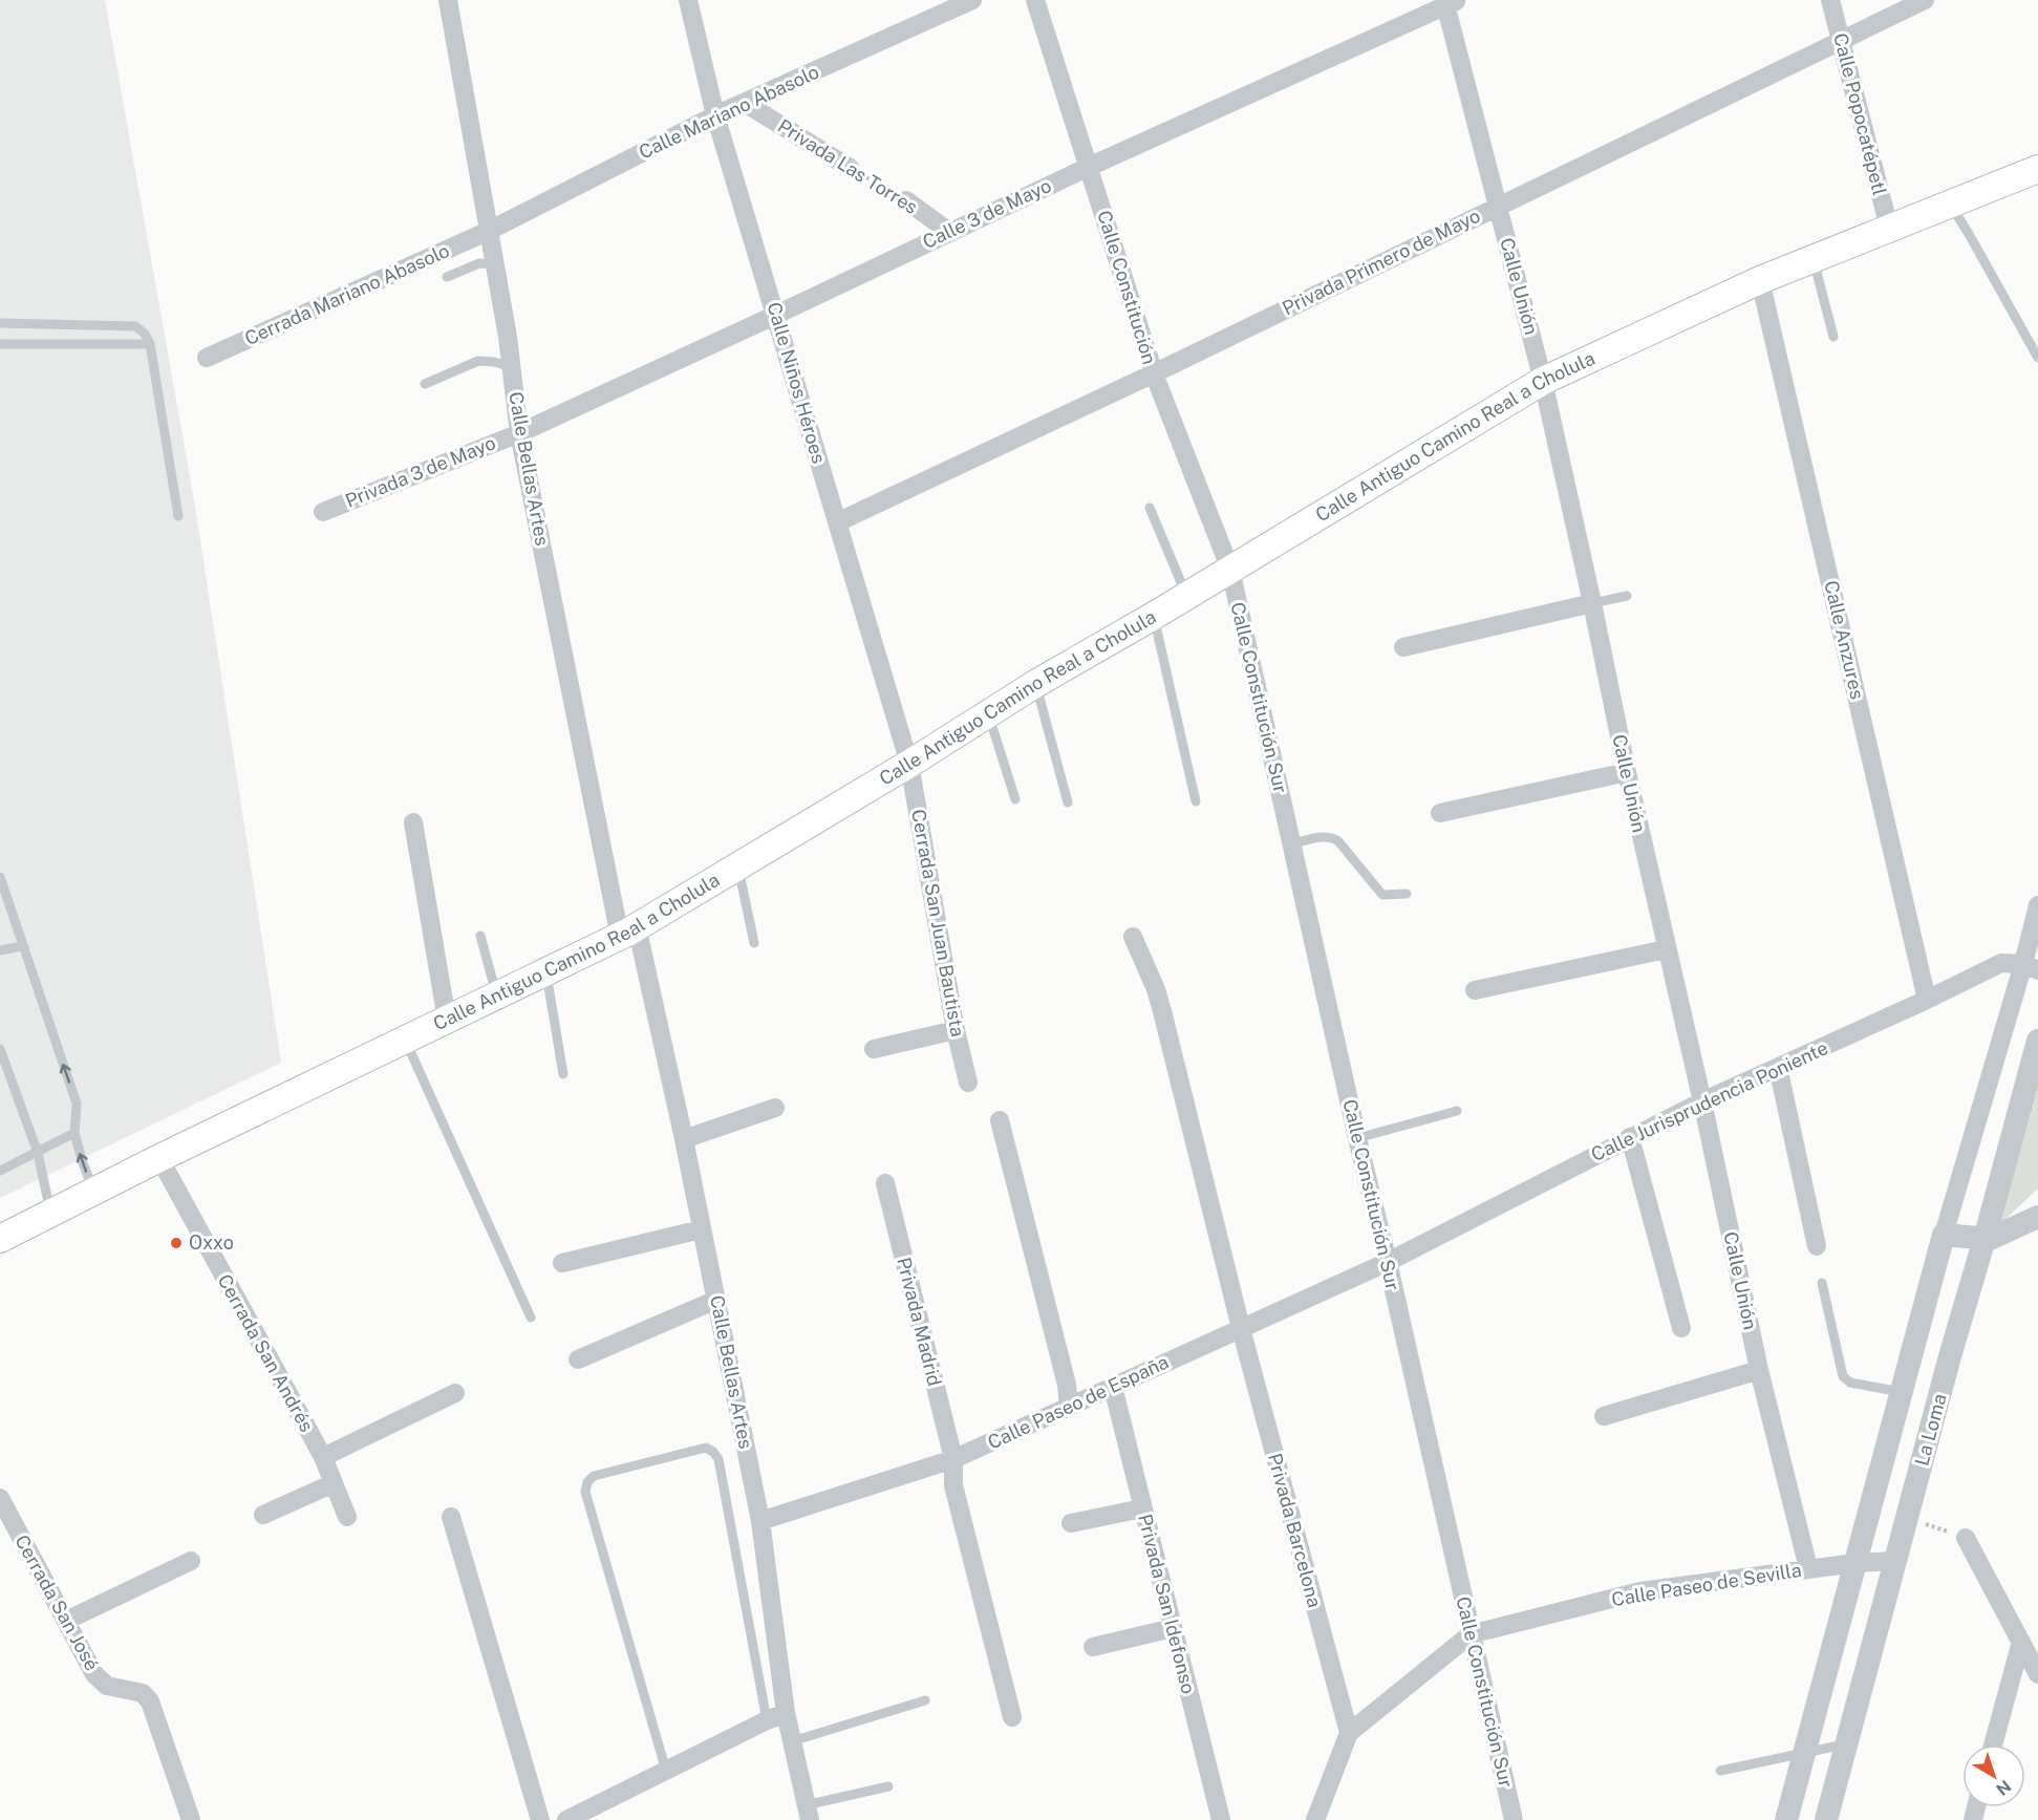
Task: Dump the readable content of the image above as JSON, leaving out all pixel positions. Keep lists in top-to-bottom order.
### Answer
{
  "streets": {
    "main road": ["Calle Antiguo Camino Real a Cholula"],
    "street": [
      "Calle Mariano Abasolo",
      "Calle Popocatépetl",
      "Privada Las Torres",
      "Calle 3 de Mayo",
      "Privada Primero de Mayo",
      "Calle Unión",
      "Calle Constitución",
      "Cerrada Mariano Abasolo",
      "Calle Niños Héroes",
      "Calle Bellas Artes",
      "Privada 3 de Mayo",
      "Calle Anzures",
      "Calle Constitución Sur",
      "Cerrada San Juan Bautista",
      "Calle Jurisprudencia Poniente",
      "Privada Madrid",
      "Cerrada San Andrés",
      "Calle Paseo de España",
      "La Loma",
      "Privada Barcelona",
      "Calle Paseo de Sevilla",
      "Cerrada San José",
      "Privada San Idefonso"
    ]
  },
  "crossings": [
    ["Calle Mariano Abasolo", "Privada Las Torres"],
    ["Calle Mariano Abasolo", "Cerrada Mariano Abasolo"],
    ["Calle Mariano Abasolo", "Calle Niños Héroes"],
    ["Calle Mariano Abasolo", "Calle Bellas Artes"],
    ["Calle Popocatépetl", "Privada Primero de Mayo"],
    ["Calle Popocatépetl", "Calle Antiguo Camino Real a Cholula"],
    ["Privada Las Torres", "Calle 3 de Mayo"],
    ["Calle 3 de Mayo", "Calle Unión"],
    ["Calle 3 de Mayo", "Calle Constitución"],
    ["Calle 3 de Mayo", "Calle Niños Héroes"],
    ["Calle 3 de Mayo", "Calle Bellas Artes"],
    ["Calle 3 de Mayo", "Privada 3 de Mayo"],
    ["Privada Primero de Mayo", "Calle Unión"],
    ["Privada Primero de Mayo", "Calle Constitución"],
    ["Privada Primero de Mayo", "Calle Niños Héroes"],
    ["Calle Unión", "Calle Antiguo Camino Real a Cholula"],
    ["Calle Unión", "Calle Jurisprudencia Poniente"],
    ["Calle Unión", "Calle Paseo de Sevilla"],
    ["Calle Constitución", "Calle Antiguo Camino Real a Cholula"],
    ["Calle Constitución", "Calle Constitución Sur"],
    ["Cerrada Mariano Abasolo", "Calle Bellas Artes"],
    ["Calle Niños Héroes", "Calle Antiguo Camino Real a Cholula"],
    ["Calle Niños Héroes", "Cerrada San Juan Bautista"],
    ["Calle Antiguo Camino Real a Cholula", "Calle Bellas Artes"],
    ["Calle Antiguo Camino Real a Cholula", "Calle Anzures"],
    ["Calle Antiguo Camino Real a Cholula", "Calle Constitución Sur"],
    ["Calle Antiguo Camino Real a Cholula", "Cerrada San Juan Bautista"],
    ["Calle Antiguo Camino Real a Cholula", "Cerrada San Andrés"],
    ["Calle Bellas Artes", "Privada 3 de Mayo"],
    ["Calle Bellas Artes", "Calle Paseo de España"],
    ["Calle Anzures", "Calle Jurisprudencia Poniente"],
    ["Calle Constitución Sur", "Calle Jurisprudencia Poniente"],
    ["Calle Constitución Sur", "Calle Paseo de España"],
    ["Calle Constitución Sur", "Calle Paseo de Sevilla"],
    ["Calle Jurisprudencia Poniente", "Calle Paseo de España"],
    ["Privada Madrid", "Calle Paseo de España"],
    ["Calle Paseo de España", "Privada Barcelona"],
    ["Calle Paseo de España", "Privada San Idefonso"],
    ["La Loma", "Calle Paseo de Sevilla"],
    ["Privada Barcelona", "Calle Paseo de Sevilla"]
  ],
  "places": ["Oxxo"],
  "north": "bottom right"
}
